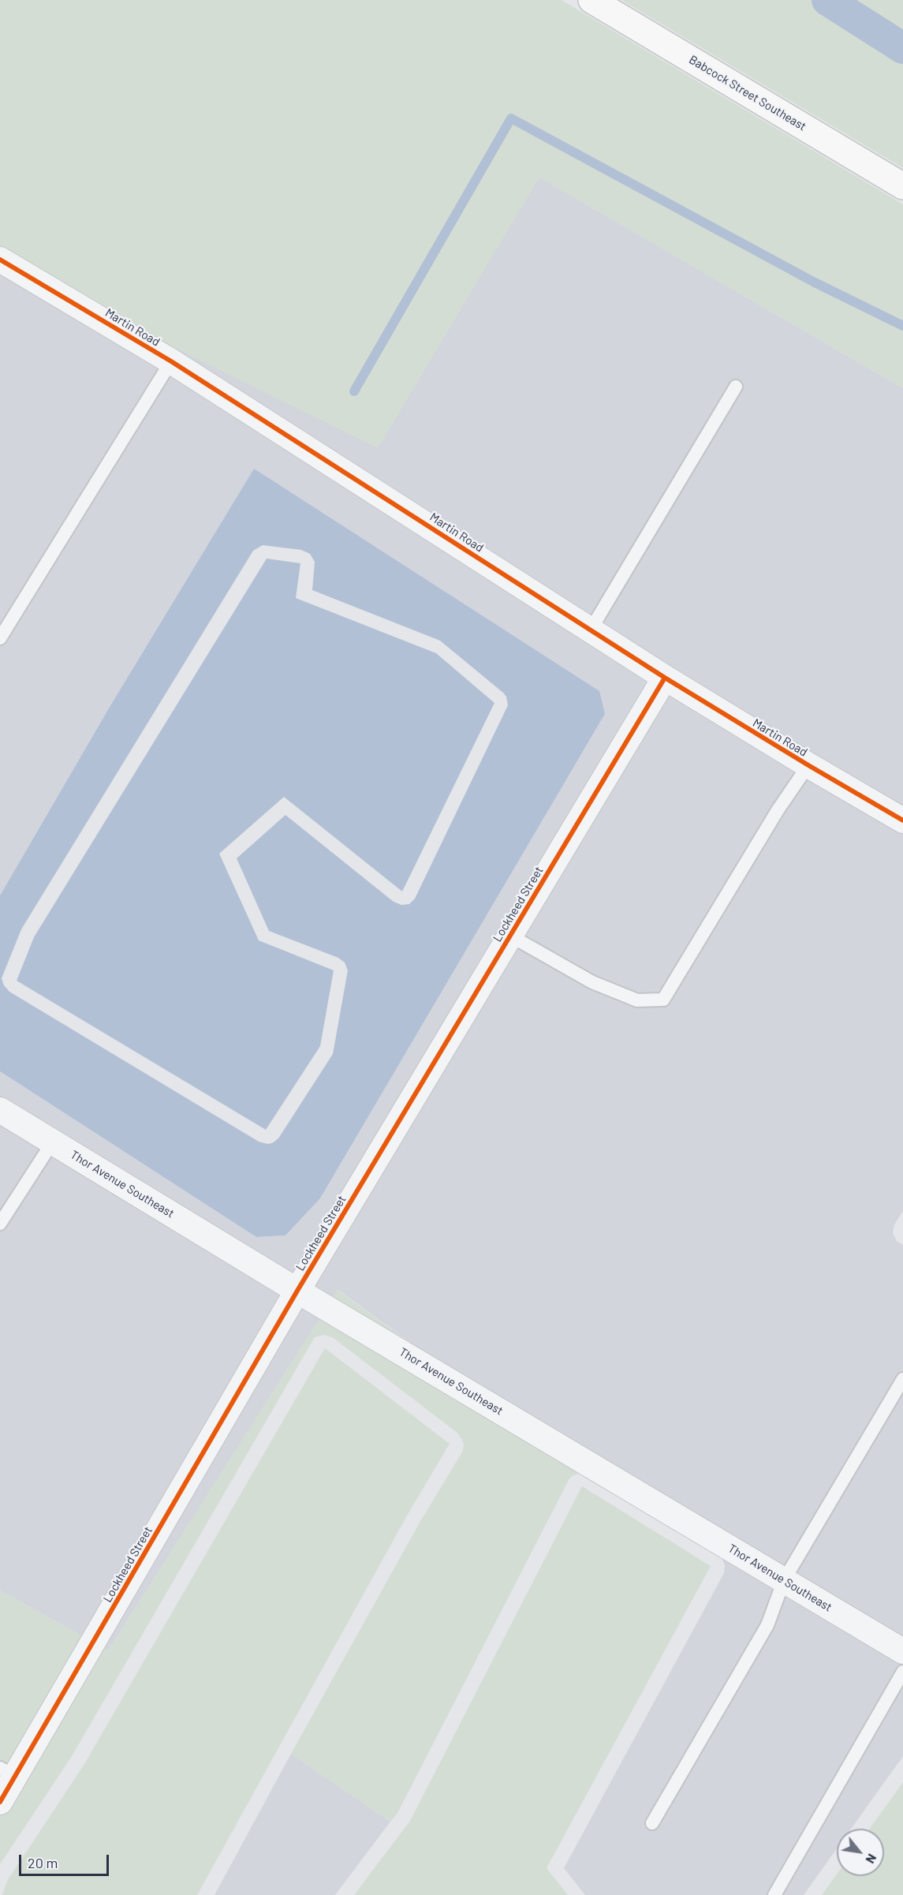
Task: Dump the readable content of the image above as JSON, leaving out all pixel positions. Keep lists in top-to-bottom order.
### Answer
{
  "streets": {
    "main road": ["Babcock Street Southeast"],
    "street": ["Martin Road", "Lockheed Street", "Thor Avenue Southeast"]
  },
  "crossings": [
    ["Martin Road", "Lockheed Street"],
    ["Lockheed Street", "Thor Avenue Southeast"]
  ],
  "scale_bar": "20 m",
  "north": "bottom right"
}
